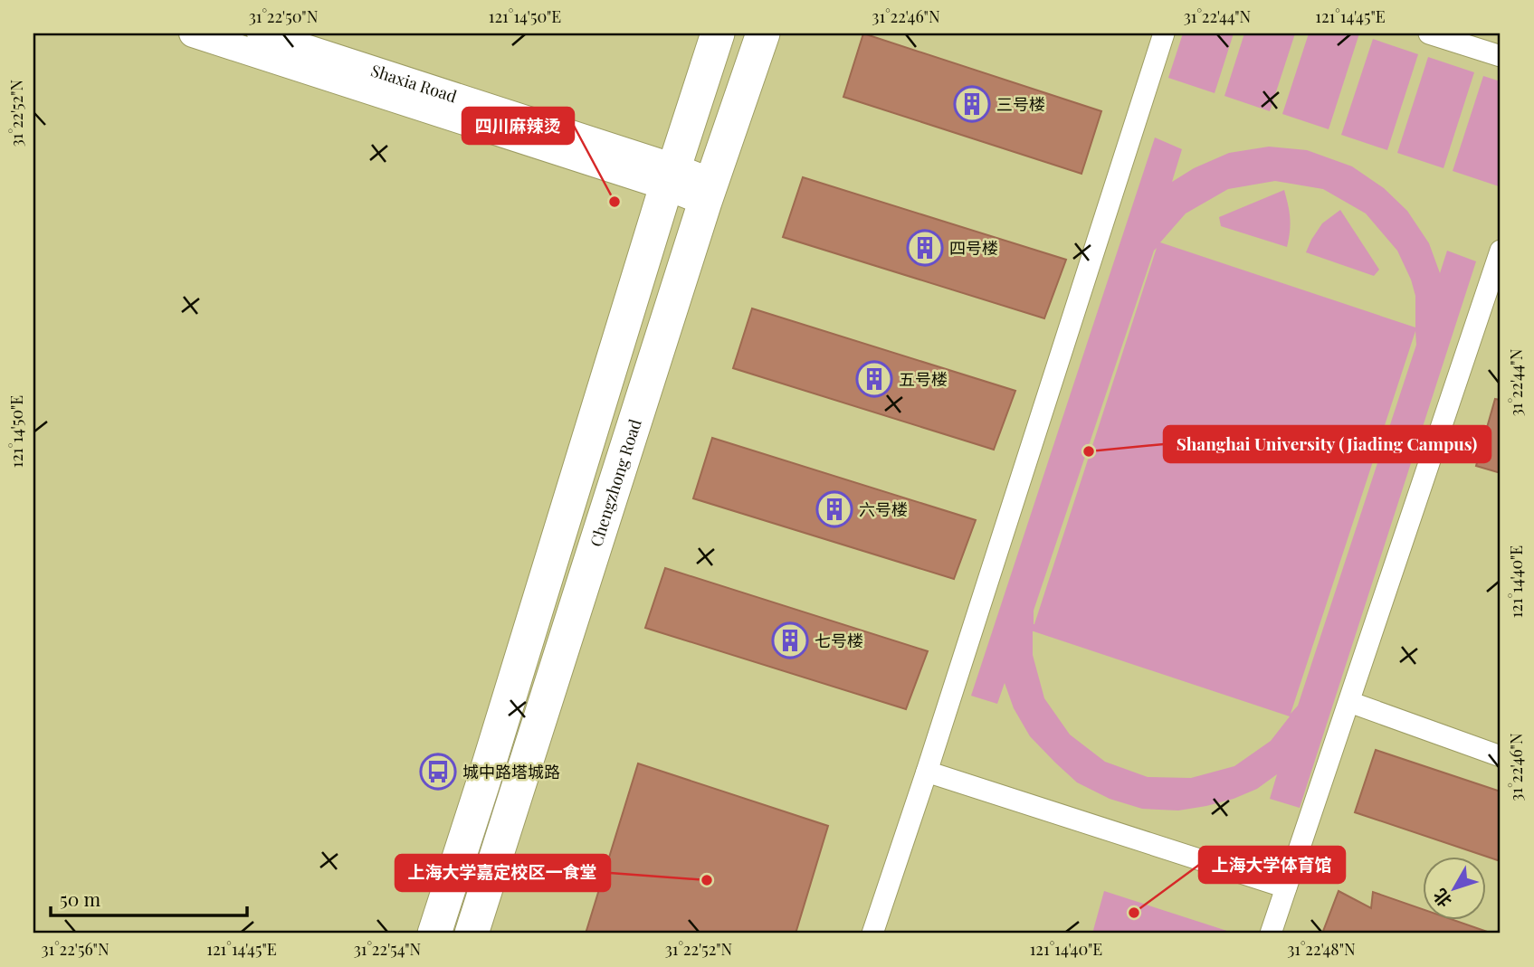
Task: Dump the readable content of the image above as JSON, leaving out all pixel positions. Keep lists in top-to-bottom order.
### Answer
{
  "streets": {
    "main road": ["Chengzhong Road"],
    "street": ["Shaxia Road"]
  },
  "crossings": [
    ["Shaxia Road", "Chengzhong Road"]
  ],
  "places": {
    "building": [
      "三号楼",
      "四号楼",
      "五号楼",
      "六号楼",
      "七号楼"
    ],
    "other": [
      "四川麻辣烫",
      "Shanghai University (Jiading Campus)",
      "上海大学嘉定校区一食堂",
      "上海大学体育馆"
    ],
    "bus stop": ["城中路塔城路"]
  },
  "scale_bar": "50 m",
  "north": "bottom left",
  "coordinates": [
    "31°22'50\"N",
    "121°14'50\"E",
    "31°22'46\"N",
    "31°22'44\"N",
    "121°14'45\"E",
    "31°22'52\"N",
    "121°14'40\"E",
    "31°22'56\"N",
    "31°22'54\"N",
    "31°22'48\"N"
  ]
}
